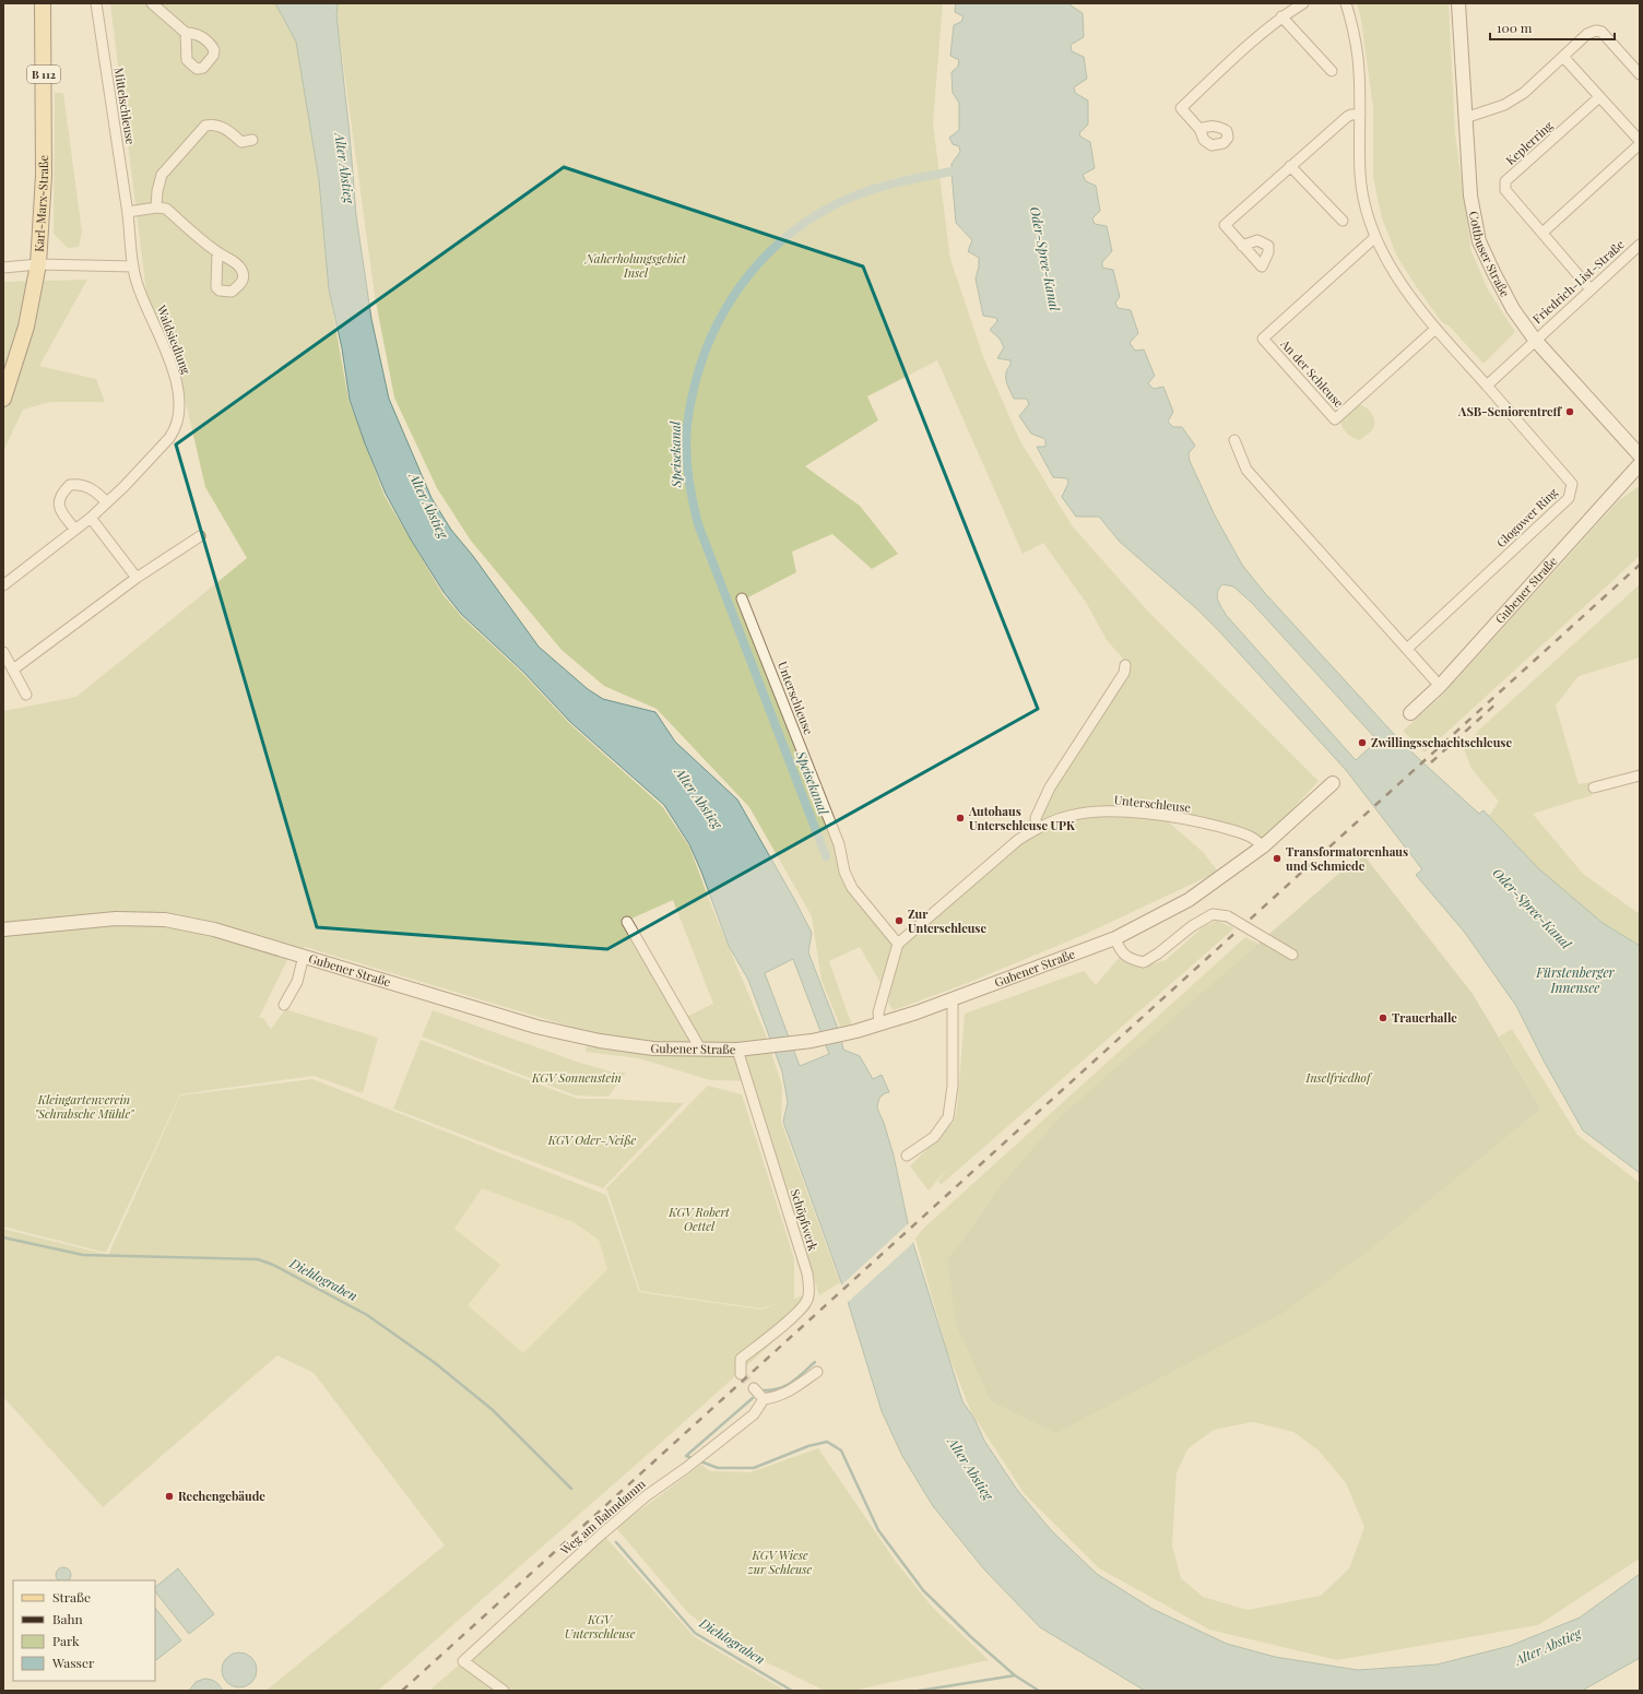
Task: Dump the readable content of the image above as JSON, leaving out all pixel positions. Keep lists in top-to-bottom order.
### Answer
{
  "streets": {
    "main road": [
      "B 112",
      "Karl-Marx-Straße",
      "Cottbuser Straße",
      "Gubener Straße"
    ],
    "street": [
      "Mittelschleuse",
      "Keplerring",
      "Friedrich-List-Straße",
      "Waldsiedlung",
      "An der Schleuse",
      "Glogower Ring",
      "Unterschleuse",
      "Schöpfwerk",
      "Weg am Bahndamm"
    ]
  },
  "crossings": [
    ["Mittelschleuse", "Waldsiedlung"],
    ["Keplerring", "Friedrich-List-Straße"],
    ["Cottbuser Straße", "Friedrich-List-Straße"],
    ["Gubener Straße", "Unterschleuse"],
    ["Gubener Straße", "Schöpfwerk"]
  ],
  "water": [
    "Alter Abstieg",
    "Oder-Spree-Kanal",
    "Speisekanal",
    "Fürstenberger Innensee",
    "Diehlograben"
  ],
  "parks": [
    "Naherholungsgebiet Insel",
    "KGV Sonnenstein",
    "Inselfriedhof",
    "Kleingartenverein \"Schrabsche Mühle\"",
    "KGV Oder-Neiße",
    "KGV Robert Oettel",
    "KGV Wiese zur Schleuse",
    "KGV Unterschleuse"
  ],
  "places": [
    "ASB-Seniorentreff",
    "Zwillingsschachtschleuse",
    "Autohaus Unterschleuse UPK",
    "Transformatorenhaus und Schmiede",
    "Zur Unterschleuse",
    "Trauerhalle",
    "Rechengebäude"
  ],
  "legend": [
    "Straße",
    "Bahn",
    "Park",
    "Wasser"
  ],
  "scale_bar": "100 m"
}
